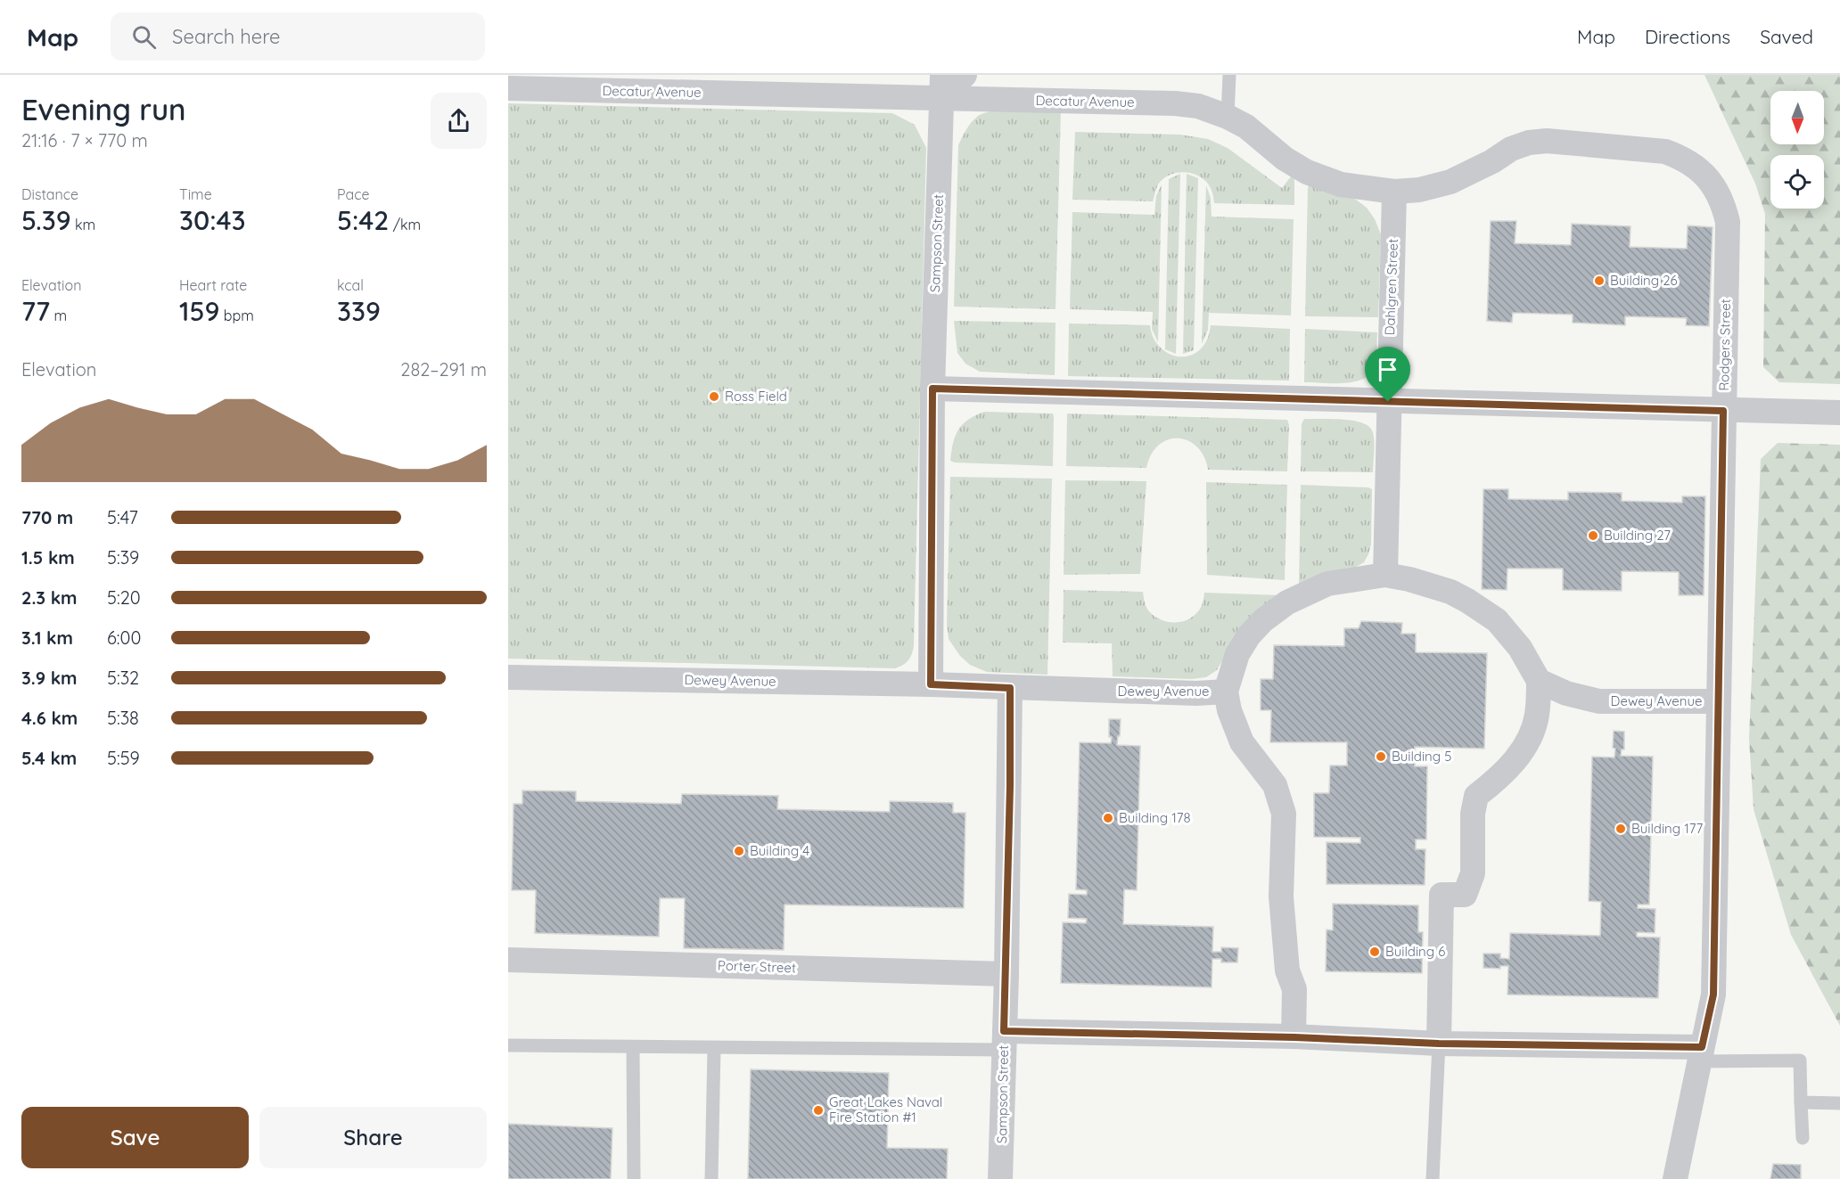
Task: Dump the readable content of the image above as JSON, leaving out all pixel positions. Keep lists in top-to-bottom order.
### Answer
{
  "streets": {
    "street": [
      "Decatur Avenue",
      "Sampson Street",
      "Dahlgren Street",
      "Rodgers Street",
      "Dewey Avenue",
      "Porter Street"
    ]
  },
  "crossings": [
    ["Decatur Avenue", "Sampson Street"],
    ["Decatur Avenue", "Dahlgren Street"],
    ["Decatur Avenue", "Rodgers Street"],
    ["Sampson Street", "Dewey Avenue"],
    ["Sampson Street", "Porter Street"],
    ["Dahlgren Street", "Dewey Avenue"],
    ["Rodgers Street", "Dewey Avenue"]
  ],
  "places": [
    "Building 26",
    "Ross Field",
    "Building 27",
    "Building 5",
    "Building 178",
    "Building 177",
    "Building 4",
    "Building 6",
    "Great Lakes Naval Fire Station #1"
  ],
  "north": "bottom",
  "page": {
    "header": "Map",
    "search": "Search here",
    "nav": ["Map", "Directions", "Saved"],
    "heading": ["Evening run", "21:16 · 7 × 770 m"],
    "stats": [
      ["Distance", "5.39 km"],
      ["Time", "30:43"],
      ["Pace", "5:42 /km"],
      ["Elevation", "77 m"],
      ["Heart rate", "159 bpm"],
      ["kcal", "339"]
    ],
    "chart": ["Elevation", "282–291 m"],
    "list": [
      {
        "name": "770 m",
        "note": "5:47"
      },
      {
        "name": "1.5 km",
        "note": "5:39"
      },
      {
        "name": "2.3 km",
        "note": "5:20"
      },
      {
        "name": "3.1 km",
        "note": "6:00"
      },
      {
        "name": "3.9 km",
        "note": "5:32"
      },
      {
        "name": "4.6 km",
        "note": "5:38"
      },
      {
        "name": "5.4 km",
        "note": "5:59"
      }
    ],
    "buttons": ["Save", "Share"]
  }
}
